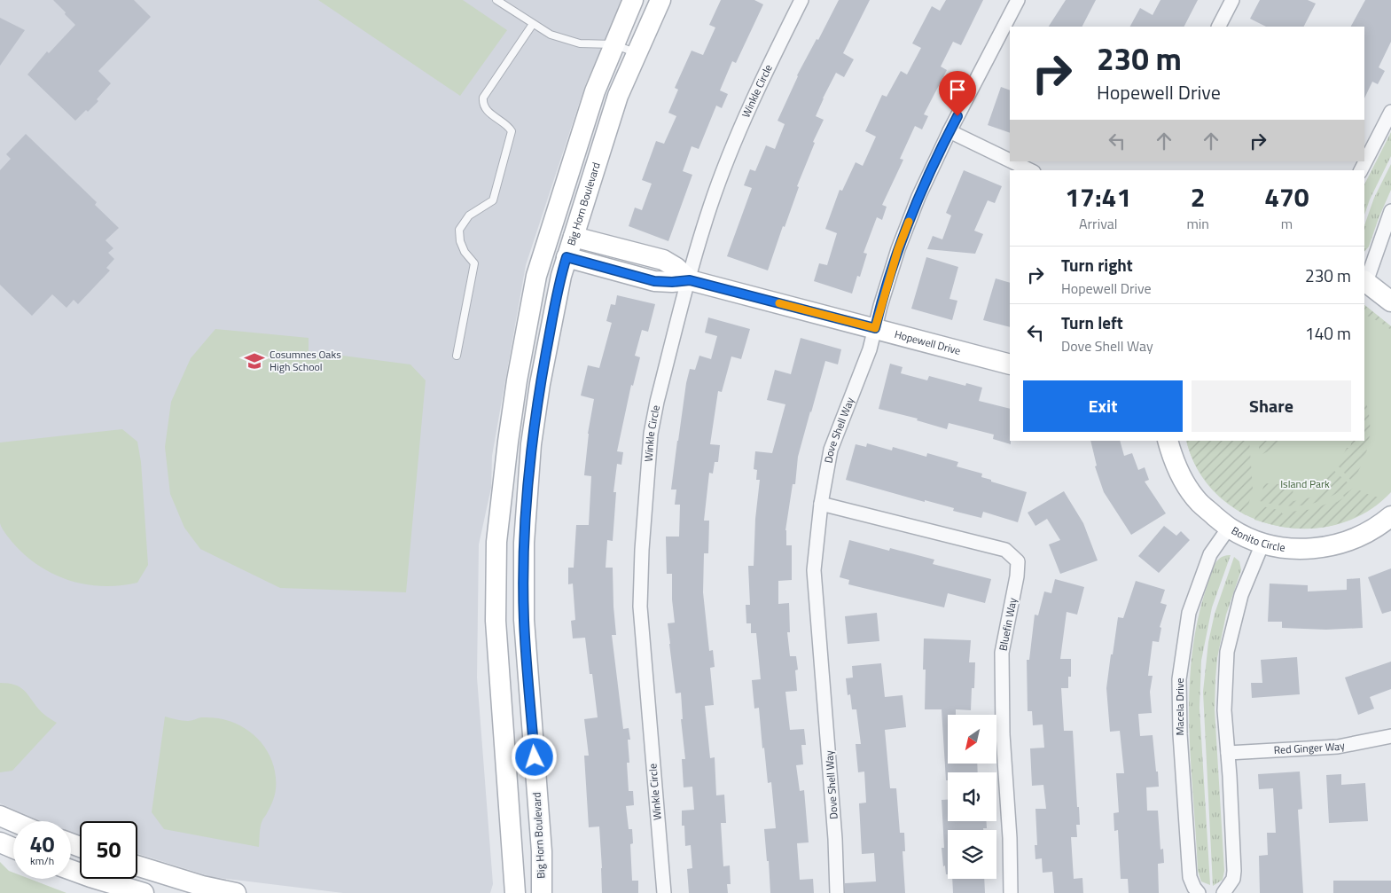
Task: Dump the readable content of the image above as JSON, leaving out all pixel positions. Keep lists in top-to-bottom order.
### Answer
{
  "streets": {
    "main road": ["Big Horn Boulevard", "Hopewell Drive", "Bonito Circle"],
    "street": [
      "Winkle Circle",
      "Dove Shell Way",
      "Bluefin Way",
      "Macela Drive",
      "Red Ginger Way"
    ]
  },
  "crossings": [
    ["Winkle Circle", "Hopewell Drive"],
    ["Big Horn Boulevard", "Hopewell Drive"],
    ["Hopewell Drive", "Dove Shell Way"],
    ["Dove Shell Way", "Bluefin Way"],
    ["Bonito Circle", "Macela Drive"]
  ],
  "parks": ["Island Park"],
  "places": {
    "school or university": ["Cosumnes Oaks High School"]
  },
  "north": "bottom left",
  "page": {
    "turn": ["230 m", "Hopewell Drive"],
    "eta": [
      "17:41",
      "Arrival",
      "2",
      "min",
      "470",
      "m"
    ],
    "list": [
      {
        "name": "Turn right",
        "note": "Hopewell Drive",
        "value": "230 m"
      },
      {
        "name": "Turn left",
        "note": "Dove Shell Way",
        "value": "140 m"
      }
    ],
    "buttons": ["Exit", "Share"],
    "speed": "40 km/h",
    "limit": "50"
  }
}
